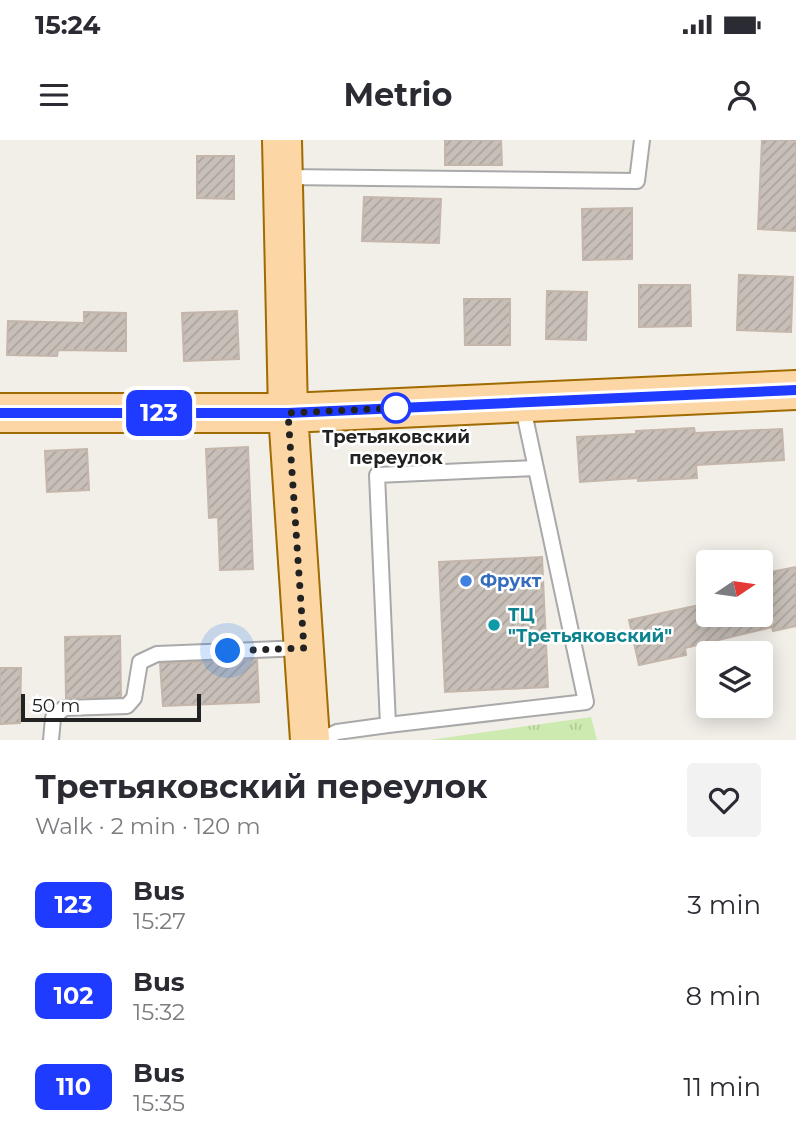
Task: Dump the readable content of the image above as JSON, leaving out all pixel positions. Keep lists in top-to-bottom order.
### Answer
{
  "places": ["Третьяковский переулок", "Фрукт", "ТЦ \"Третьяковский\""],
  "lines": ["bus line 123"],
  "scale_bar": "50 m",
  "north": "right",
  "page": {
    "status": "15:24",
    "header": "Metrio",
    "on_map": "123",
    "scale": "50 m",
    "heading": ["Третьяковский переулок", "Walk · 2 min · 120 m"],
    "list": [
      {
        "mark": "123",
        "name": "Bus",
        "note": "15:27",
        "value": "3 min"
      },
      {
        "mark": "102",
        "name": "Bus",
        "note": "15:32",
        "value": "8 min"
      },
      {
        "mark": "110",
        "name": "Bus",
        "note": "15:35",
        "value": "11 min"
      }
    ]
  }
}
